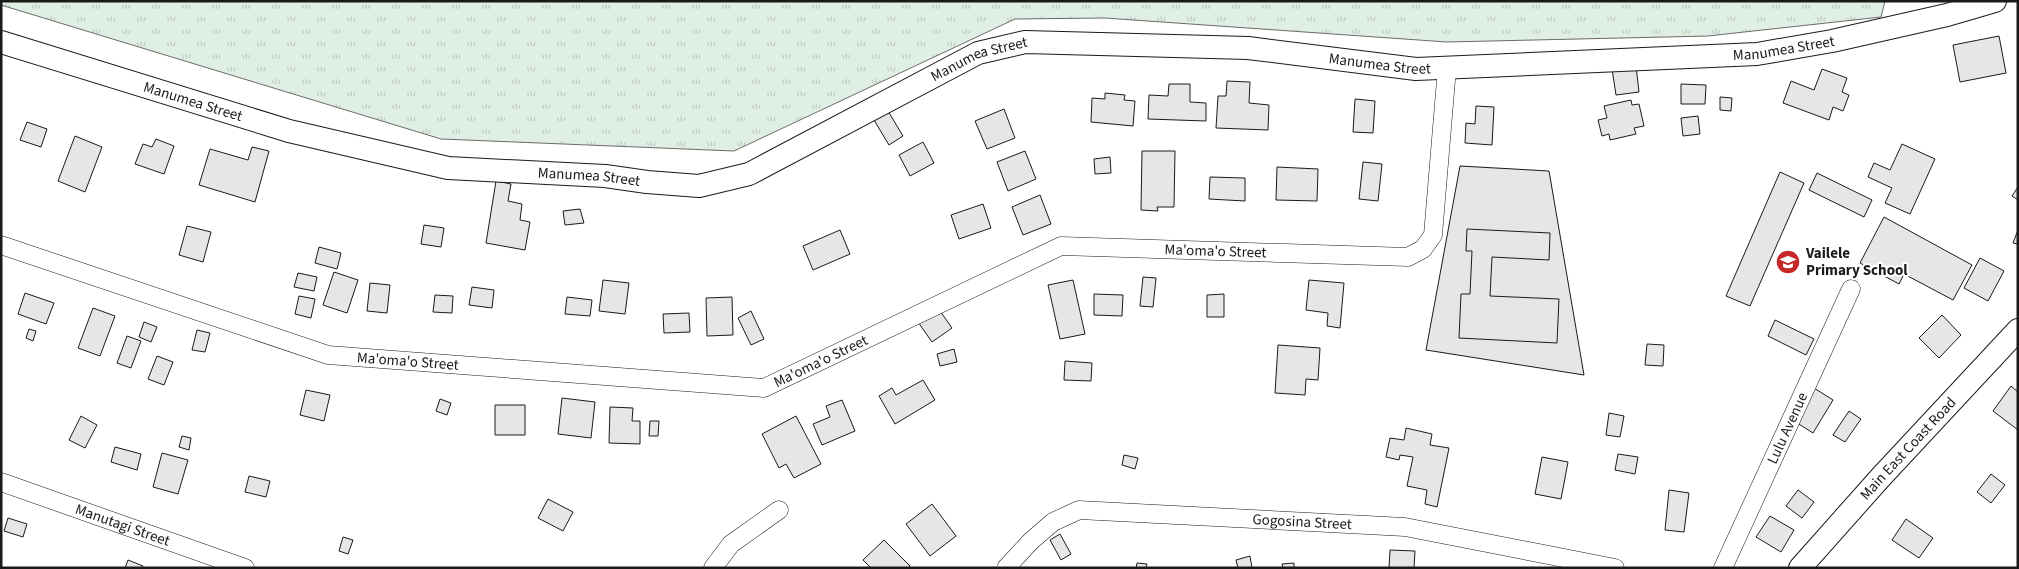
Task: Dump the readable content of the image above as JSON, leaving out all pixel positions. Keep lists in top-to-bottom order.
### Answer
{
  "streets": {
    "main road": ["Manumea Street", "Main East Coast Road"],
    "street": [
      "Ma'oma'o Street",
      "Lulu Avenue",
      "Gogosina Street",
      "Manutagi Street"
    ]
  },
  "crossings": [
    ["Manumea Street", "Ma'oma'o Street"]
  ],
  "places": {
    "school or university": ["Vailele Primary School"]
  }
}
